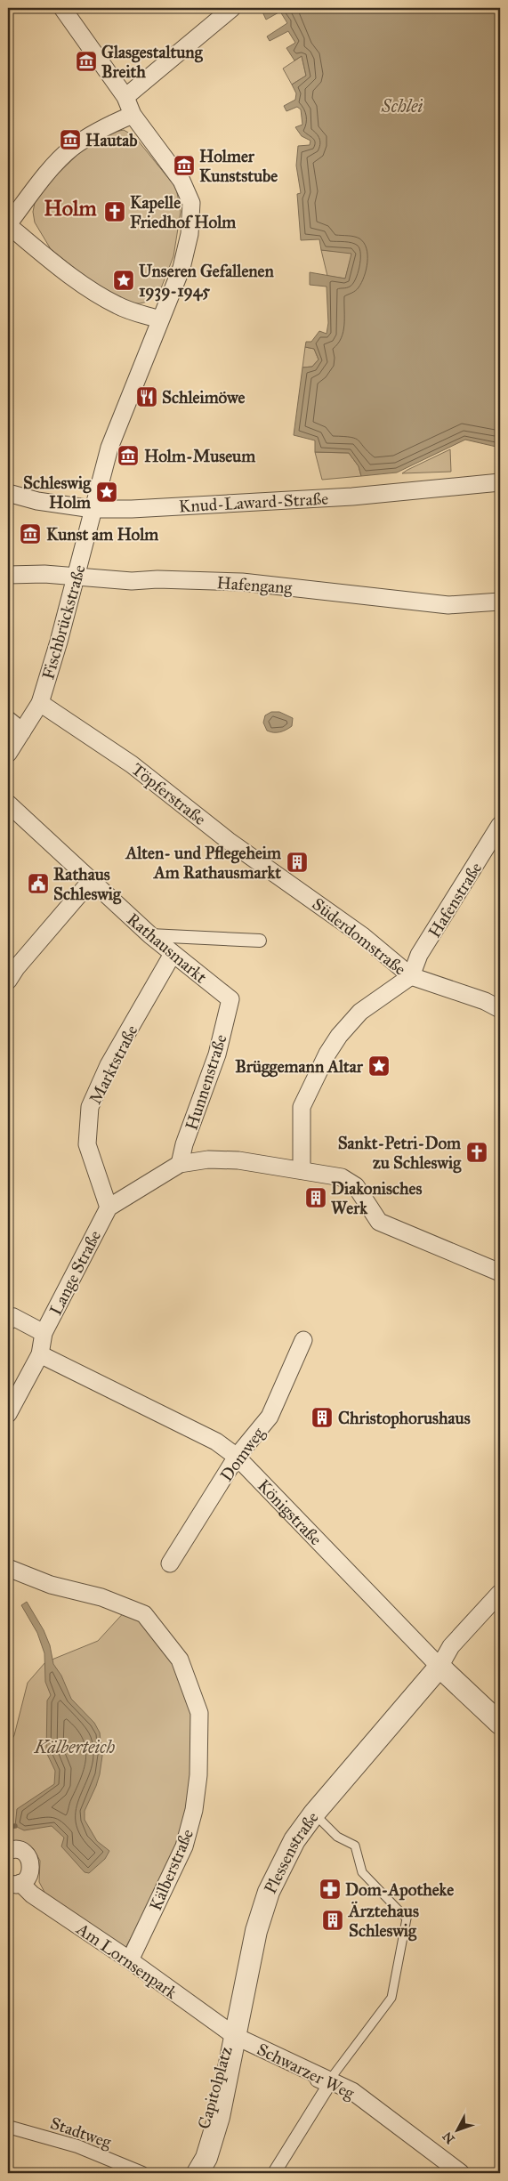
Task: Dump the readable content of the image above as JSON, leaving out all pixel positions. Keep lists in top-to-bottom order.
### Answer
{
  "streets": {
    "street": [
      "Knud-Laward-Straße",
      "Hafengang",
      "Fischbrückstraße",
      "Töpferstraße",
      "Hafenstraße",
      "Süderdomstraße",
      "Rathausmarkt",
      "Marktstraße",
      "Hunnenstraße",
      "Lange Straße",
      "Domweg",
      "Königstraße",
      "Plessenstraße",
      "Kälberstraße",
      "Am Lornsenpark",
      "Schwarzer Weg",
      "Capitolplatz",
      "Stadtweg"
    ]
  },
  "crossings": [
    ["Knud-Laward-Straße", "Fischbrückstraße"],
    ["Hafengang", "Fischbrückstraße"],
    ["Fischbrückstraße", "Töpferstraße"],
    ["Töpferstraße", "Süderdomstraße"],
    ["Hafenstraße", "Süderdomstraße"],
    ["Rathausmarkt", "Marktstraße"],
    ["Rathausmarkt", "Hunnenstraße"],
    ["Marktstraße", "Lange Straße"],
    ["Lange Straße", "Königstraße"],
    ["Domweg", "Königstraße"],
    ["Königstraße", "Plessenstraße"],
    ["Plessenstraße", "Am Lornsenpark"],
    ["Plessenstraße", "Schwarzer Weg"],
    ["Kälberstraße", "Am Lornsenpark"],
    ["Am Lornsenpark", "Schwarzer Weg"]
  ],
  "districts": ["Holm"],
  "water": ["Schlei", "Kälberteich"],
  "places": {
    "museum": [
      "Glasgestaltung Breith",
      "Hautab",
      "Holmer Kunststube",
      "Holm-Museum",
      "Kunst am Holm"
    ],
    "church": ["Kapelle Friedhof Holm", "Sankt-Petri-Dom zu Schleswig"],
    "place": ["Unseren Gefallenen 1939-1945", "Schleswig Holm", "Brüggemann Altar"],
    "restaurant": ["Schleimöwe"],
    "building": [
      "Alten- und Pflegeheim Am Rathausmarkt",
      "Diakonisches Werk",
      "Christophorushaus",
      "Ärztehaus Schleswig"
    ],
    "public building": ["Rathaus Schleswig"],
    "pharmacy": ["Dom-Apotheke"]
  },
  "north": "bottom left"
}
